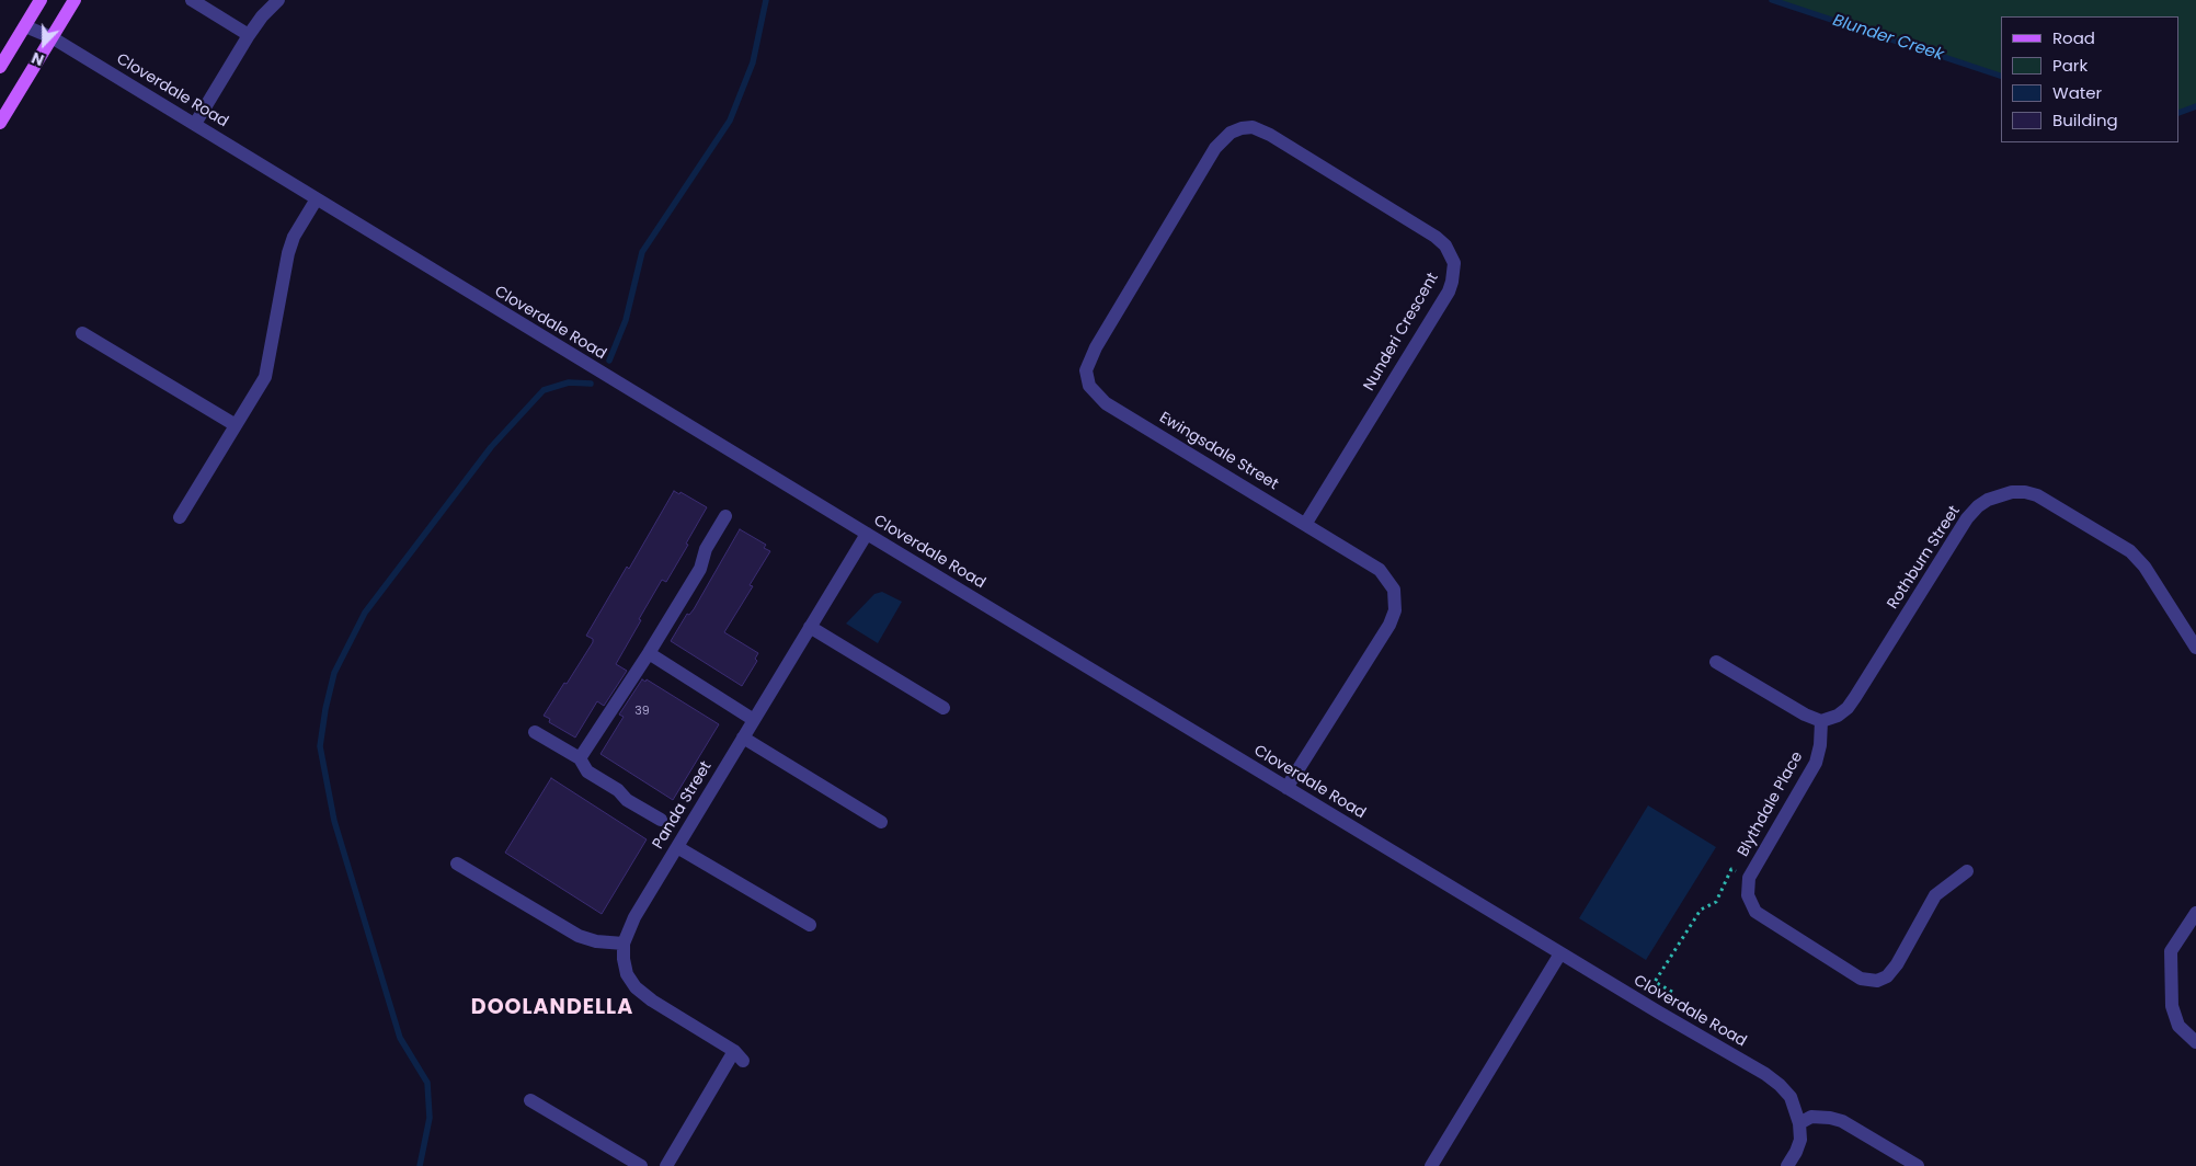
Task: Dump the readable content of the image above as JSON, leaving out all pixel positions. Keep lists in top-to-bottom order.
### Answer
{
  "streets": {
    "street": [
      "Cloverdale Road",
      "Nunderi Crescent",
      "Ewingsdale Street",
      "Rothburn Street",
      "Blythdale Place",
      "Panda Street"
    ]
  },
  "crossings": [
    ["Cloverdale Road", "Ewingsdale Street"],
    ["Cloverdale Road", "Panda Street"],
    ["Nunderi Crescent", "Ewingsdale Street"],
    ["Rothburn Street", "Blythdale Place"]
  ],
  "districts": ["DOOLANDELLA"],
  "water": ["Blunder Creek"],
  "house_numbers": ["39"],
  "legend": [
    "Road",
    "Park",
    "Water",
    "Building"
  ],
  "north": "bottom"
}
